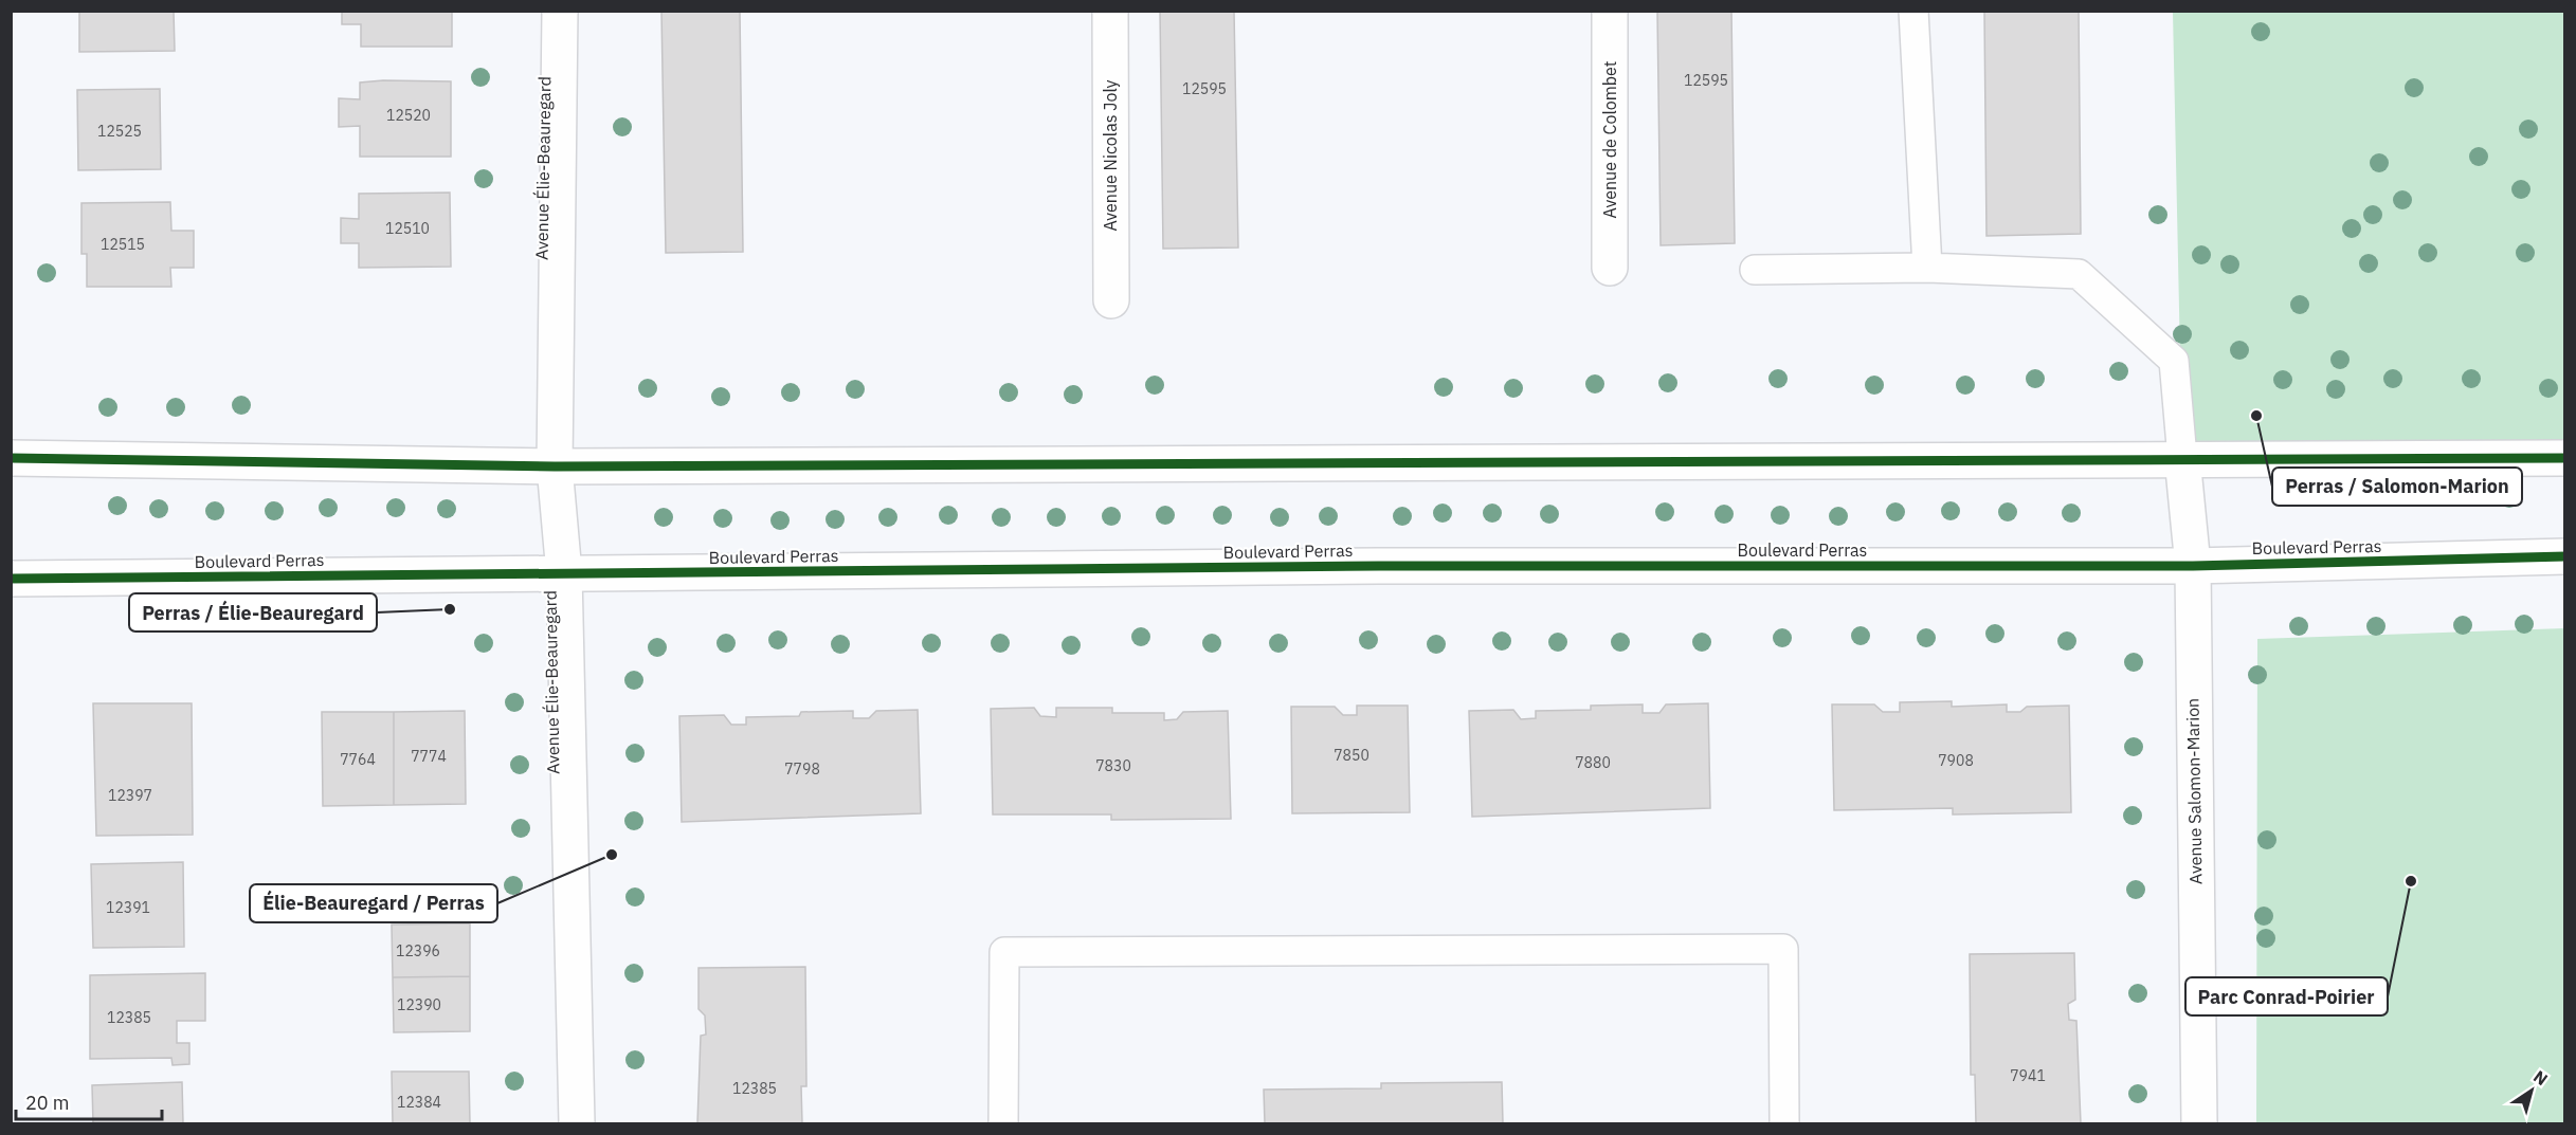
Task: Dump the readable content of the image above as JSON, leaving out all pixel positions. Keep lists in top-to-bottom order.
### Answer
{
  "streets": {
    "main road": [
      "Avenue de Colombet",
      "Avenue Nicolas Joly",
      "Avenue Élie-Beauregard",
      "Boulevard Perras",
      "Avenue Salomon-Marion"
    ]
  },
  "crossings": [
    ["Avenue Élie-Beauregard", "Boulevard Perras"],
    ["Boulevard Perras", "Avenue Salomon-Marion"]
  ],
  "places": [
    "Perras / Salomon-Marion",
    "Perras / Élie-Beauregard",
    "Élie-Beauregard / Perras",
    "Parc Conrad-Poirier"
  ],
  "house_numbers": [
    "12595",
    "12595",
    "12520",
    "12525",
    "12510",
    "12515",
    "7850",
    "7774",
    "7764",
    "7908",
    "7880",
    "7830",
    "7798",
    "12397",
    "12391",
    "12396",
    "12390",
    "12385",
    "7941",
    "12385",
    "12384"
  ],
  "scale_bar": "20 m",
  "north": "top right"
}
